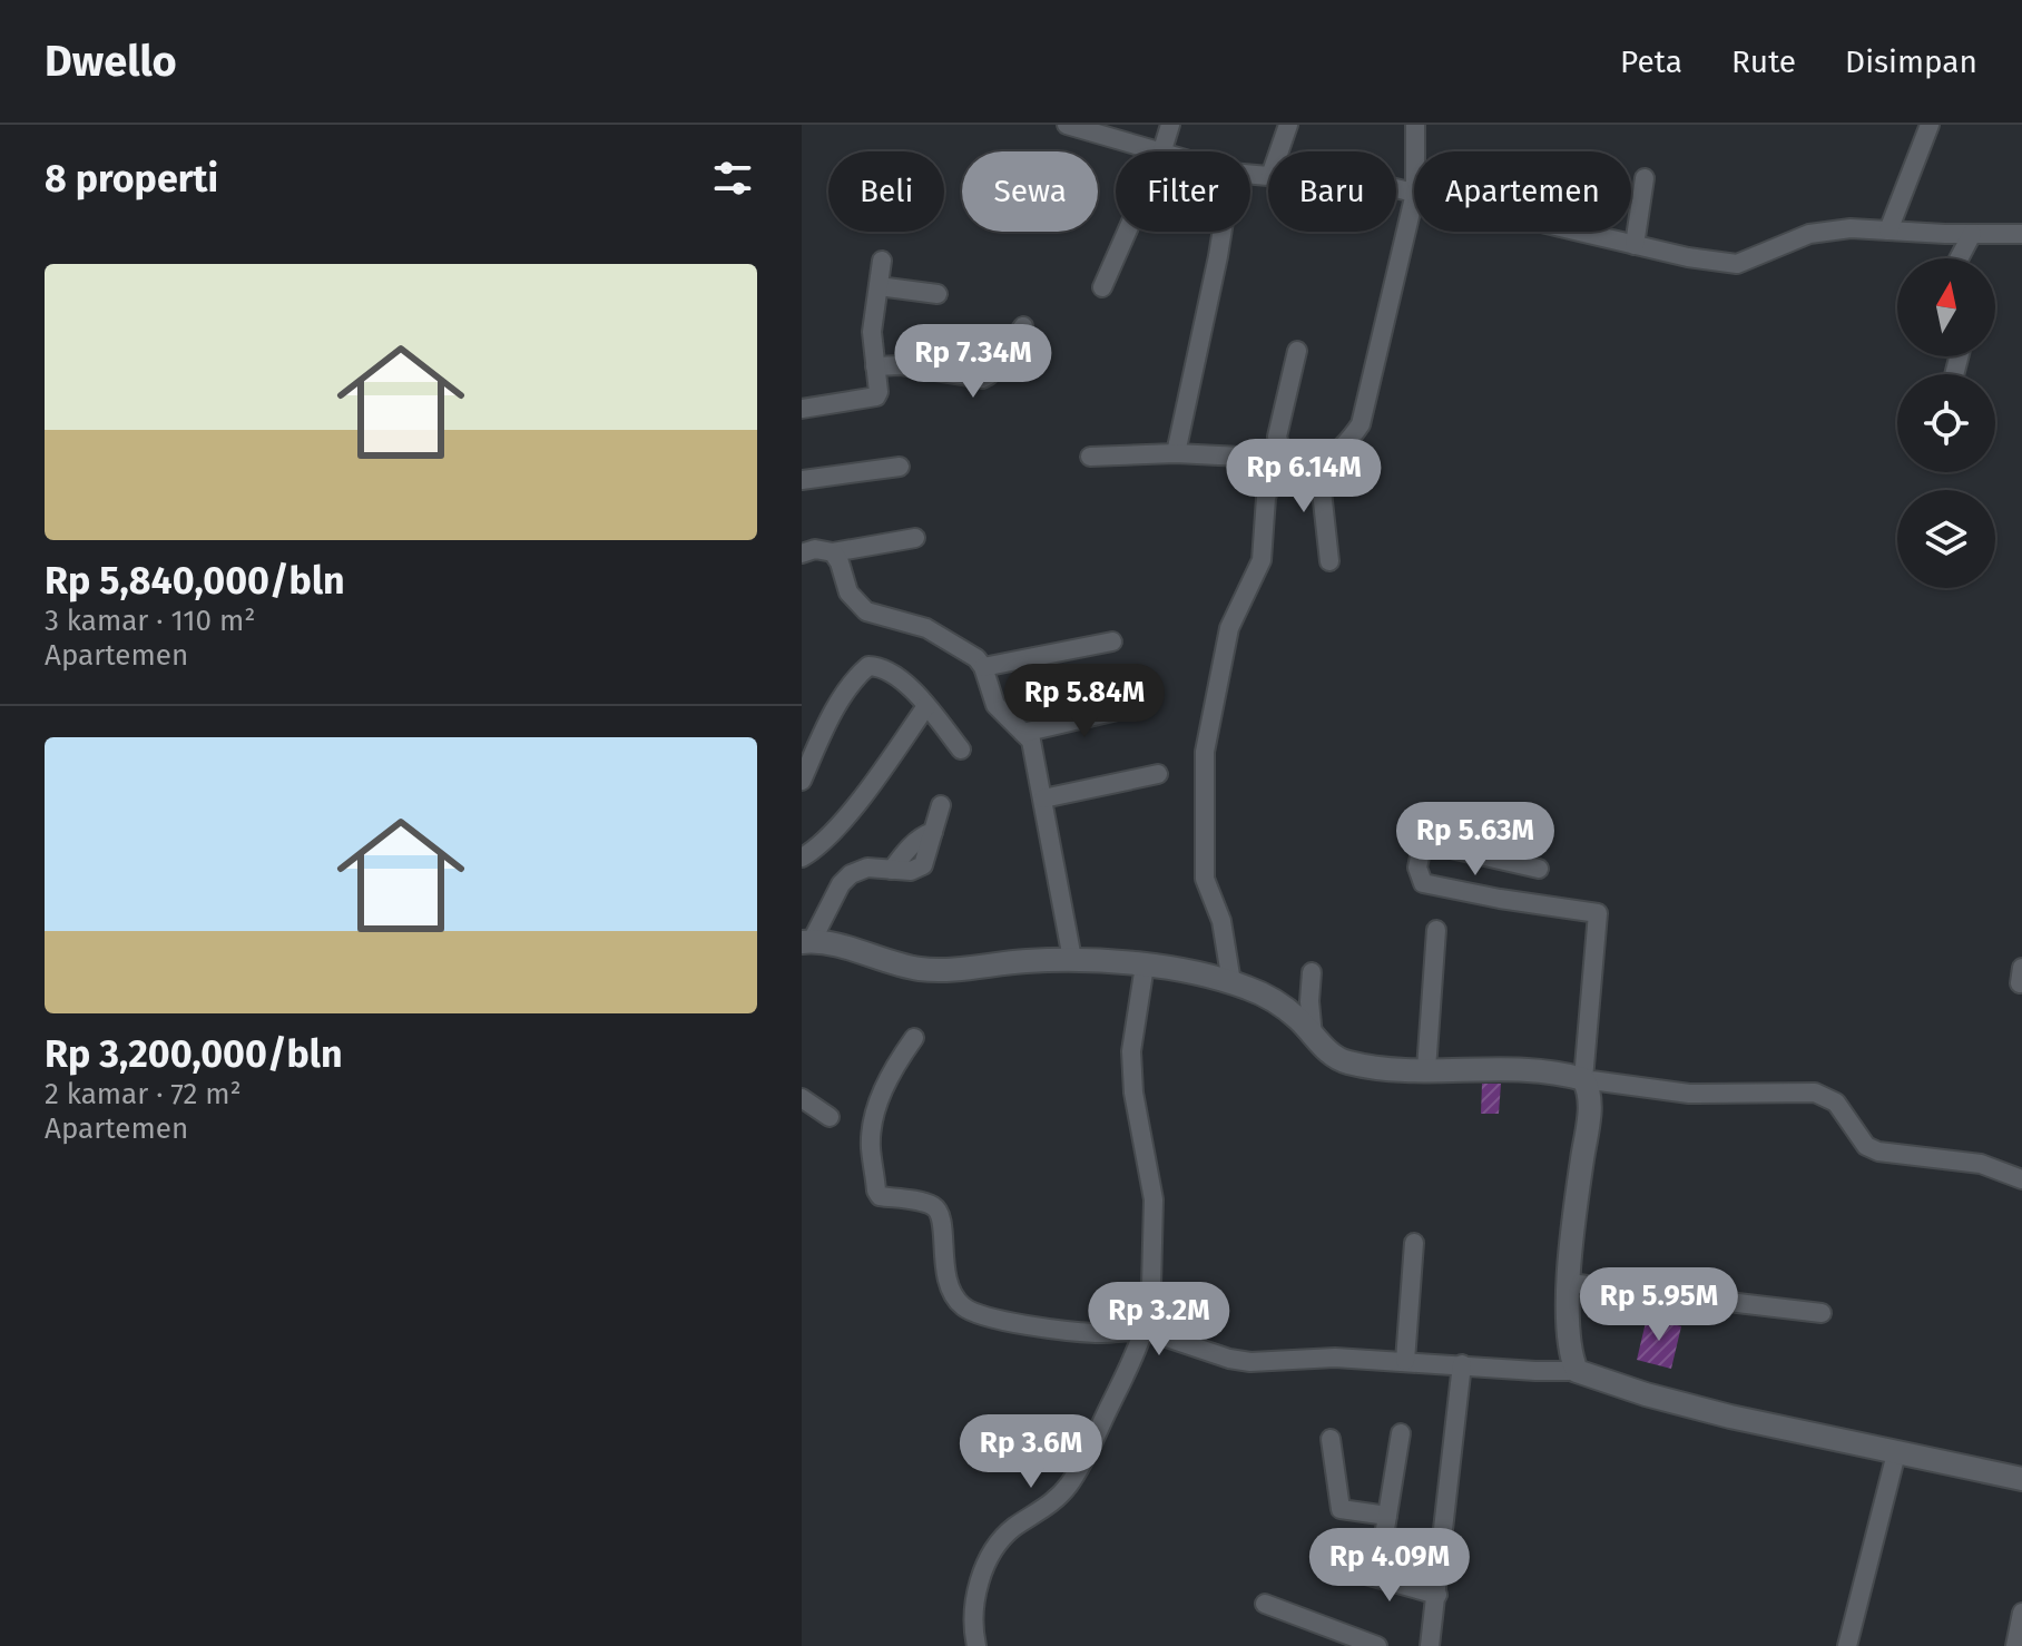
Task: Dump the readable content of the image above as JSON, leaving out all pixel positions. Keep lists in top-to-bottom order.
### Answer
{
  "north": "top",
  "page": {
    "header": "Dwello",
    "nav": ["Peta", "Rute", "Disimpan"],
    "heading": "8 properti",
    "chip": [
      "Beli",
      "Sewa",
      "Filter",
      "Baru",
      "Apartemen"
    ],
    "list": [
      {
        "name": "Rp 5,840,000/bln",
        "note": "3 kamar · 110 m² · Apartemen"
      },
      {
        "name": "Rp 3,200,000/bln",
        "note": "2 kamar · 72 m² · Apartemen"
      }
    ],
    "price": [
      "Rp 7.34M",
      "Rp 6.14M",
      "Rp 5.84M",
      "Rp 5.63M",
      "Rp 5.95M",
      "Rp 3.2M",
      "Rp 3.6M",
      "Rp 4.09M"
    ]
  }
}
